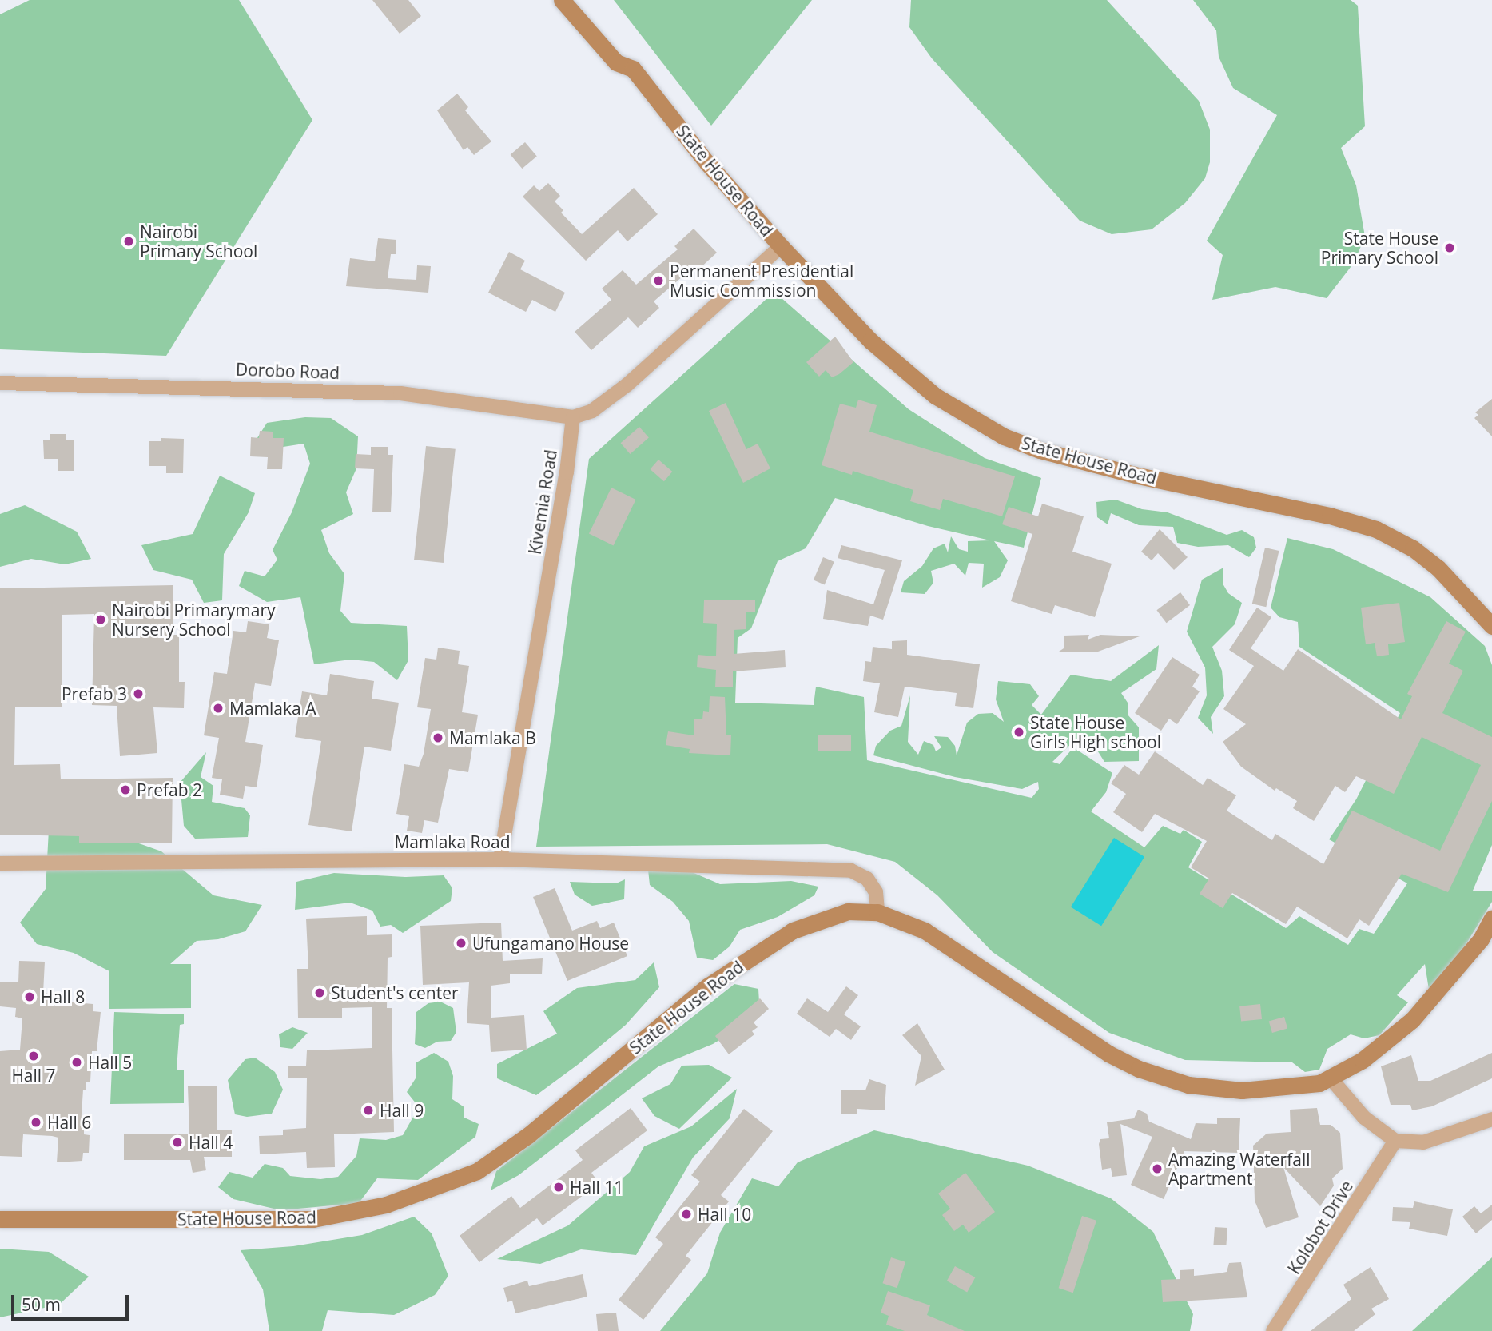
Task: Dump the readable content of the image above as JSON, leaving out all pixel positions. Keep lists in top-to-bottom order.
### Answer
{
  "streets": {
    "street": [
      "State House Road",
      "Dorobo Road",
      "Kivemia Road",
      "Mamlaka Road",
      "Kolobot Drive"
    ]
  },
  "crossings": [
    ["State House Road", "Mamlaka Road"],
    ["Dorobo Road", "Kivemia Road"],
    ["Kivemia Road", "Mamlaka Road"]
  ],
  "places": [
    "Nairobi Primary School",
    "State House Primary School",
    "Permanent Presidential Music Commission",
    "Nairobi Primarymary Nursery School",
    "Prefab 3",
    "Mamlaka A",
    "State House Girls High school",
    "Mamlaka B",
    "Prefab 2",
    "Ufungamano House",
    "Student's center",
    "Hall 8",
    "Hall 7",
    "Hall 5",
    "Hall 9",
    "Hall 6",
    "Hall 4",
    "Amazing Waterfall Apartment",
    "Hall 11",
    "Hall 10"
  ],
  "scale_bar": "50 m"
}
